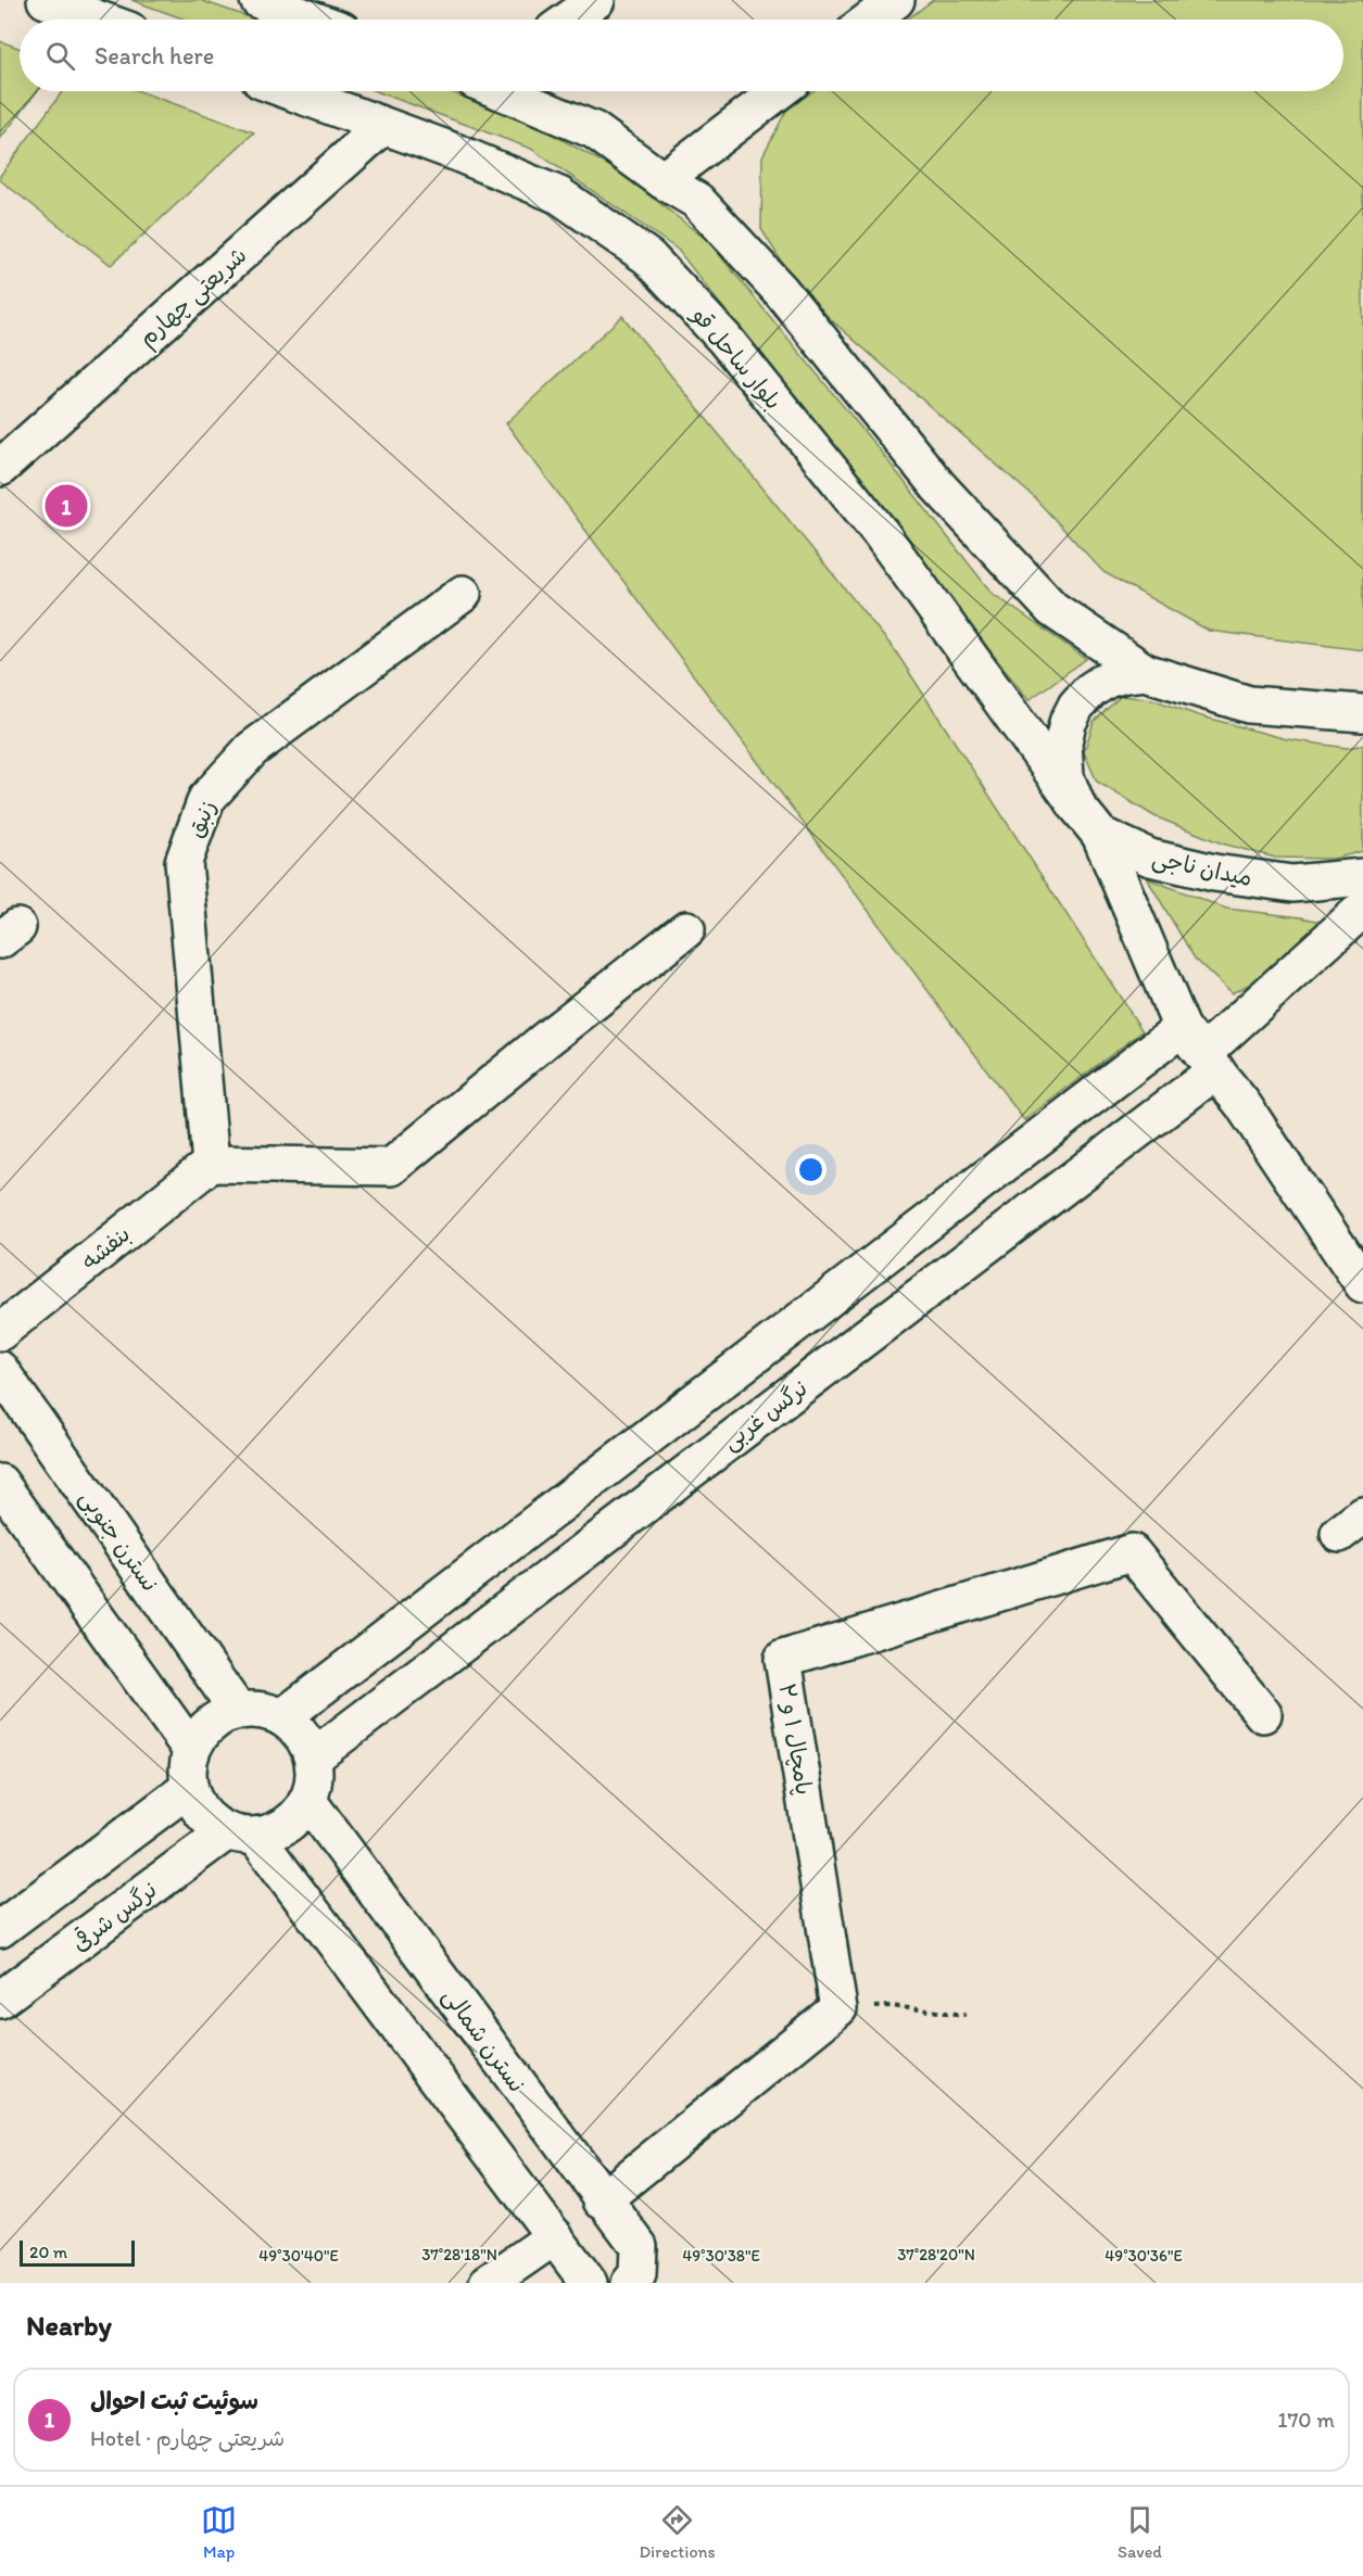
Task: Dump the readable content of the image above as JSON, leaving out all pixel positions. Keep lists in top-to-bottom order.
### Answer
{
  "streets": {
    "street": [
      "شریعتی چهارم",
      "بلوار ساحل قو",
      "زنبق",
      "میدان ناجی",
      "بنفشه",
      "نرگس غربی",
      "نسترن جنوبی",
      "پامچال ۱ و ۲",
      "نرگس شرقی",
      "نسترن شمالی"
    ]
  },
  "crossings": [
    ["شریعتی چهارم", "بلوار ساحل قو"],
    ["بلوار ساحل قو", "میدان ناجی"],
    ["زنبق", "بنفشه"],
    ["نرگس غربی", "نسترن جنوبی"],
    ["نرگس غربی", "نرگس شرقی"],
    ["نرگس غربی", "نسترن شمالی"],
    ["نسترن جنوبی", "نرگس شرقی"],
    ["نسترن جنوبی", "نسترن شمالی"],
    ["نرگس شرقی", "نسترن شمالی"]
  ],
  "scale_bar": "20 m",
  "page": {
    "search": "Search here",
    "pins": "1",
    "scale": "20 m",
    "heading": "Nearby",
    "list": [
      {
        "mark": "1",
        "name": "سوئیت ثبت احوال",
        "note": "Hotel · شریعتی چهارم",
        "value": "170 m"
      }
    ],
    "nav": ["Map", "Directions", "Saved"]
  },
  "coordinates": [
    "37°28'18\"N",
    "37°28'20\"N",
    "49°30'40\"E",
    "49°30'38\"E",
    "49°30'36\"E"
  ]
}
